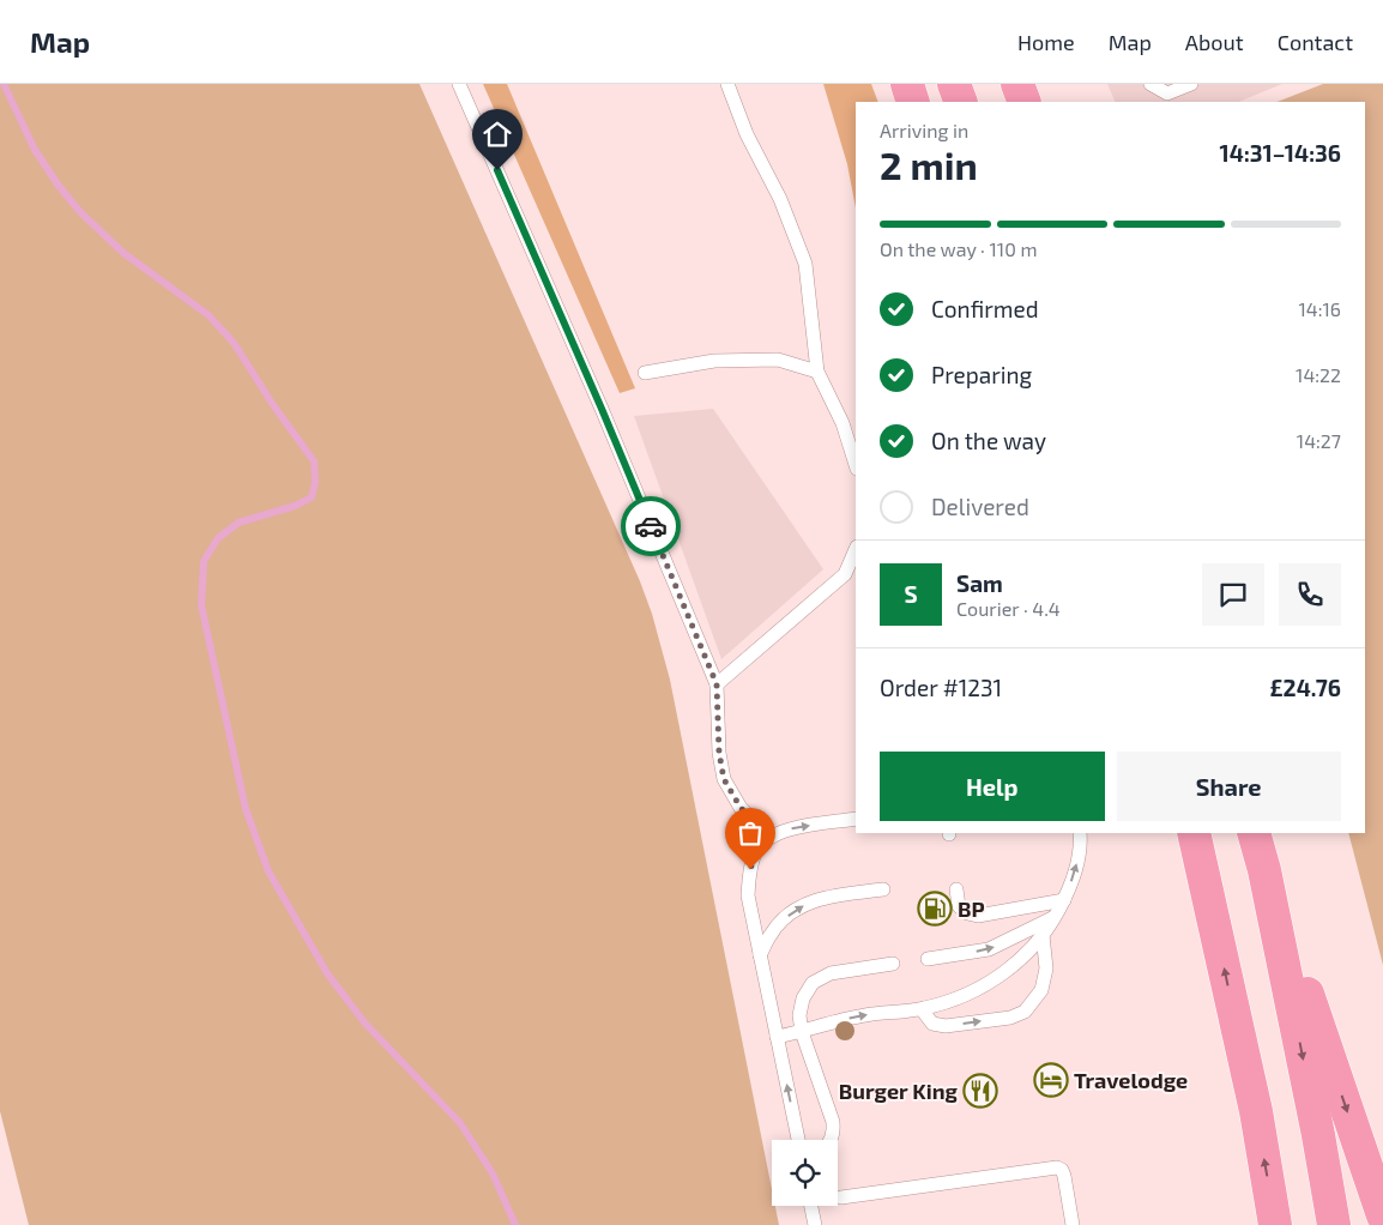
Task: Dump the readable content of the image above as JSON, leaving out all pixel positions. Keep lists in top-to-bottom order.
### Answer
{
  "places": {
    "fuel station": ["BP"],
    "hotel": ["Travelodge"],
    "restaurant": ["Burger King"]
  },
  "page": {
    "header": "Map",
    "nav": [
      "Home",
      "Map",
      "About",
      "Contact"
    ],
    "heading": ["2 min", "Arriving in", "14:31–14:36"],
    "panel": [
      "Sam",
      "Courier · 4.4",
      "Order #1231",
      "£24.76"
    ],
    "bar": "On the way · 110 m",
    "list": [
      ["Confirmed", "14:16"],
      ["Preparing", "14:22"],
      ["On the way", "14:27"],
      "Delivered"
    ],
    "round": "S",
    "buttons": ["Help", "Share"]
  }
}
